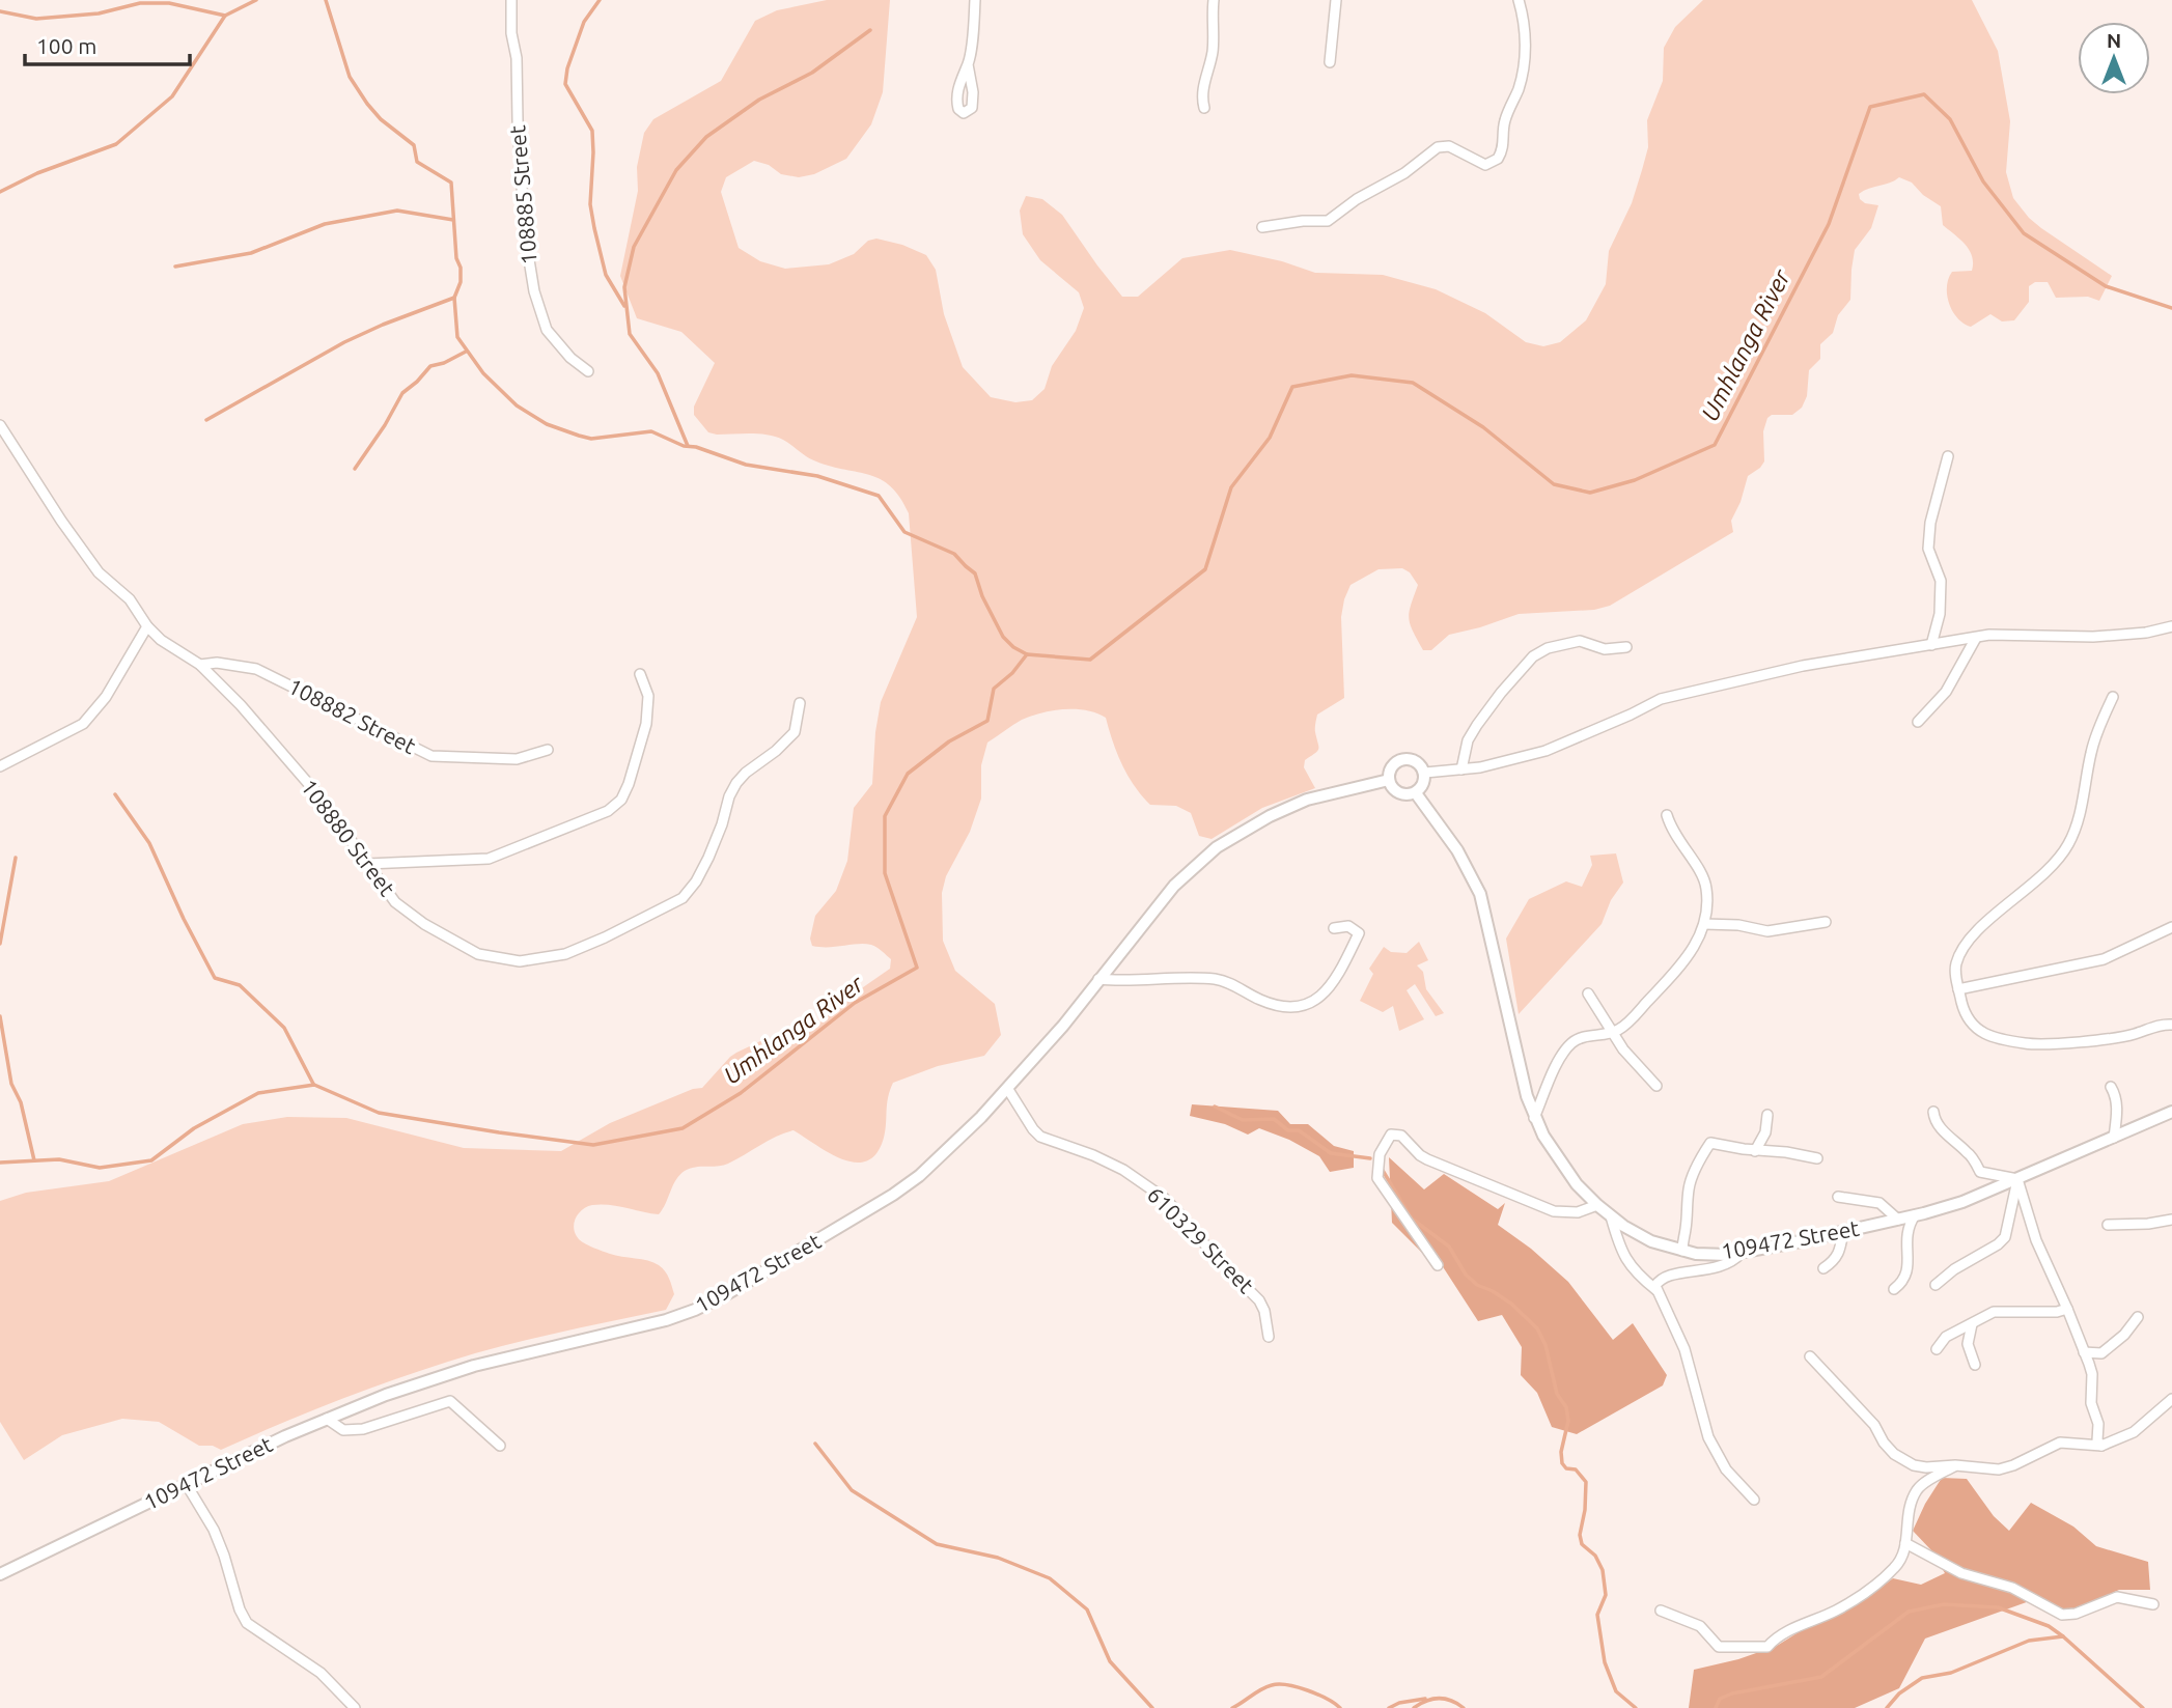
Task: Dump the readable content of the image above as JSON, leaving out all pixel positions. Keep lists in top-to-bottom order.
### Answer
{
  "streets": {
    "street": [
      "108885 Street",
      "108882 Street",
      "108880 Street",
      "610329 Street",
      "109472 Street"
    ]
  },
  "crossings": [
    ["108882 Street", "108880 Street"],
    ["610329 Street", "109472 Street"]
  ],
  "water": ["Umhlanga River"],
  "scale_bar": "100 m",
  "north": "top"
}
